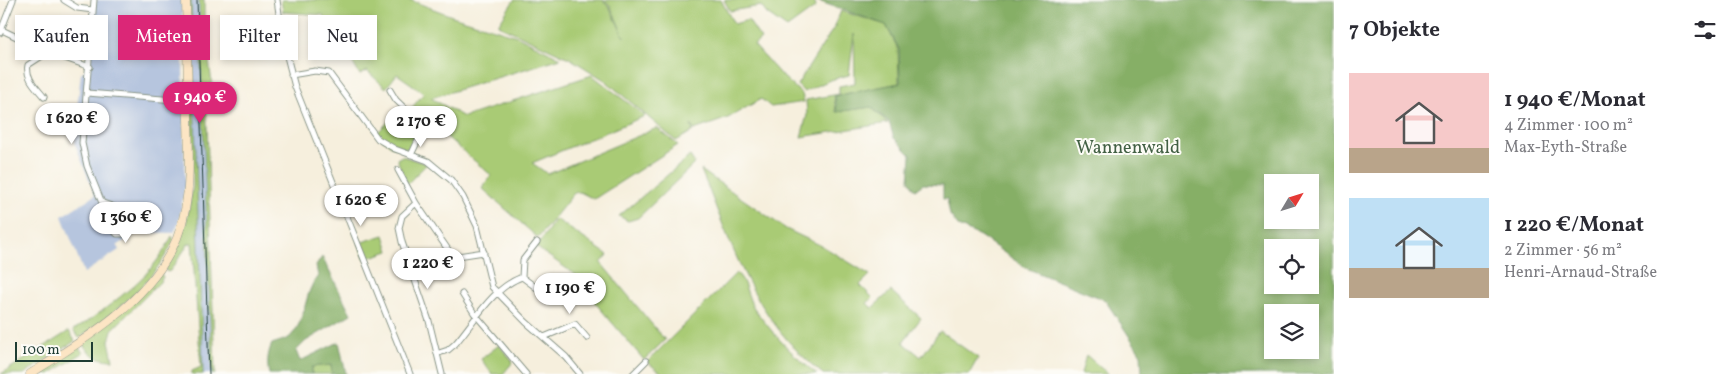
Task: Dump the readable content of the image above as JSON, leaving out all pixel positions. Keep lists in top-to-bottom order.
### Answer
{
  "parks": ["Wannenwald"],
  "scale_bar": "100 m",
  "north": "top right",
  "page": {
    "heading": "7 Objekte",
    "chip": [
      "Kaufen",
      "Mieten",
      "Filter",
      "Neu"
    ],
    "list": [
      {
        "name": "1 940 €/Monat",
        "note": "4 Zimmer · 100 m² · Max-Eyth-Straße"
      },
      {
        "name": "1 220 €/Monat",
        "note": "2 Zimmer · 56 m² · Henri-Arnaud-Straße"
      }
    ],
    "price": [
      "1 940 €",
      "1 620 €",
      "2 170 €",
      "1 620 €",
      "1 360 €",
      "1 220 €",
      "1 190 €"
    ],
    "scale": "100 m"
  }
}
